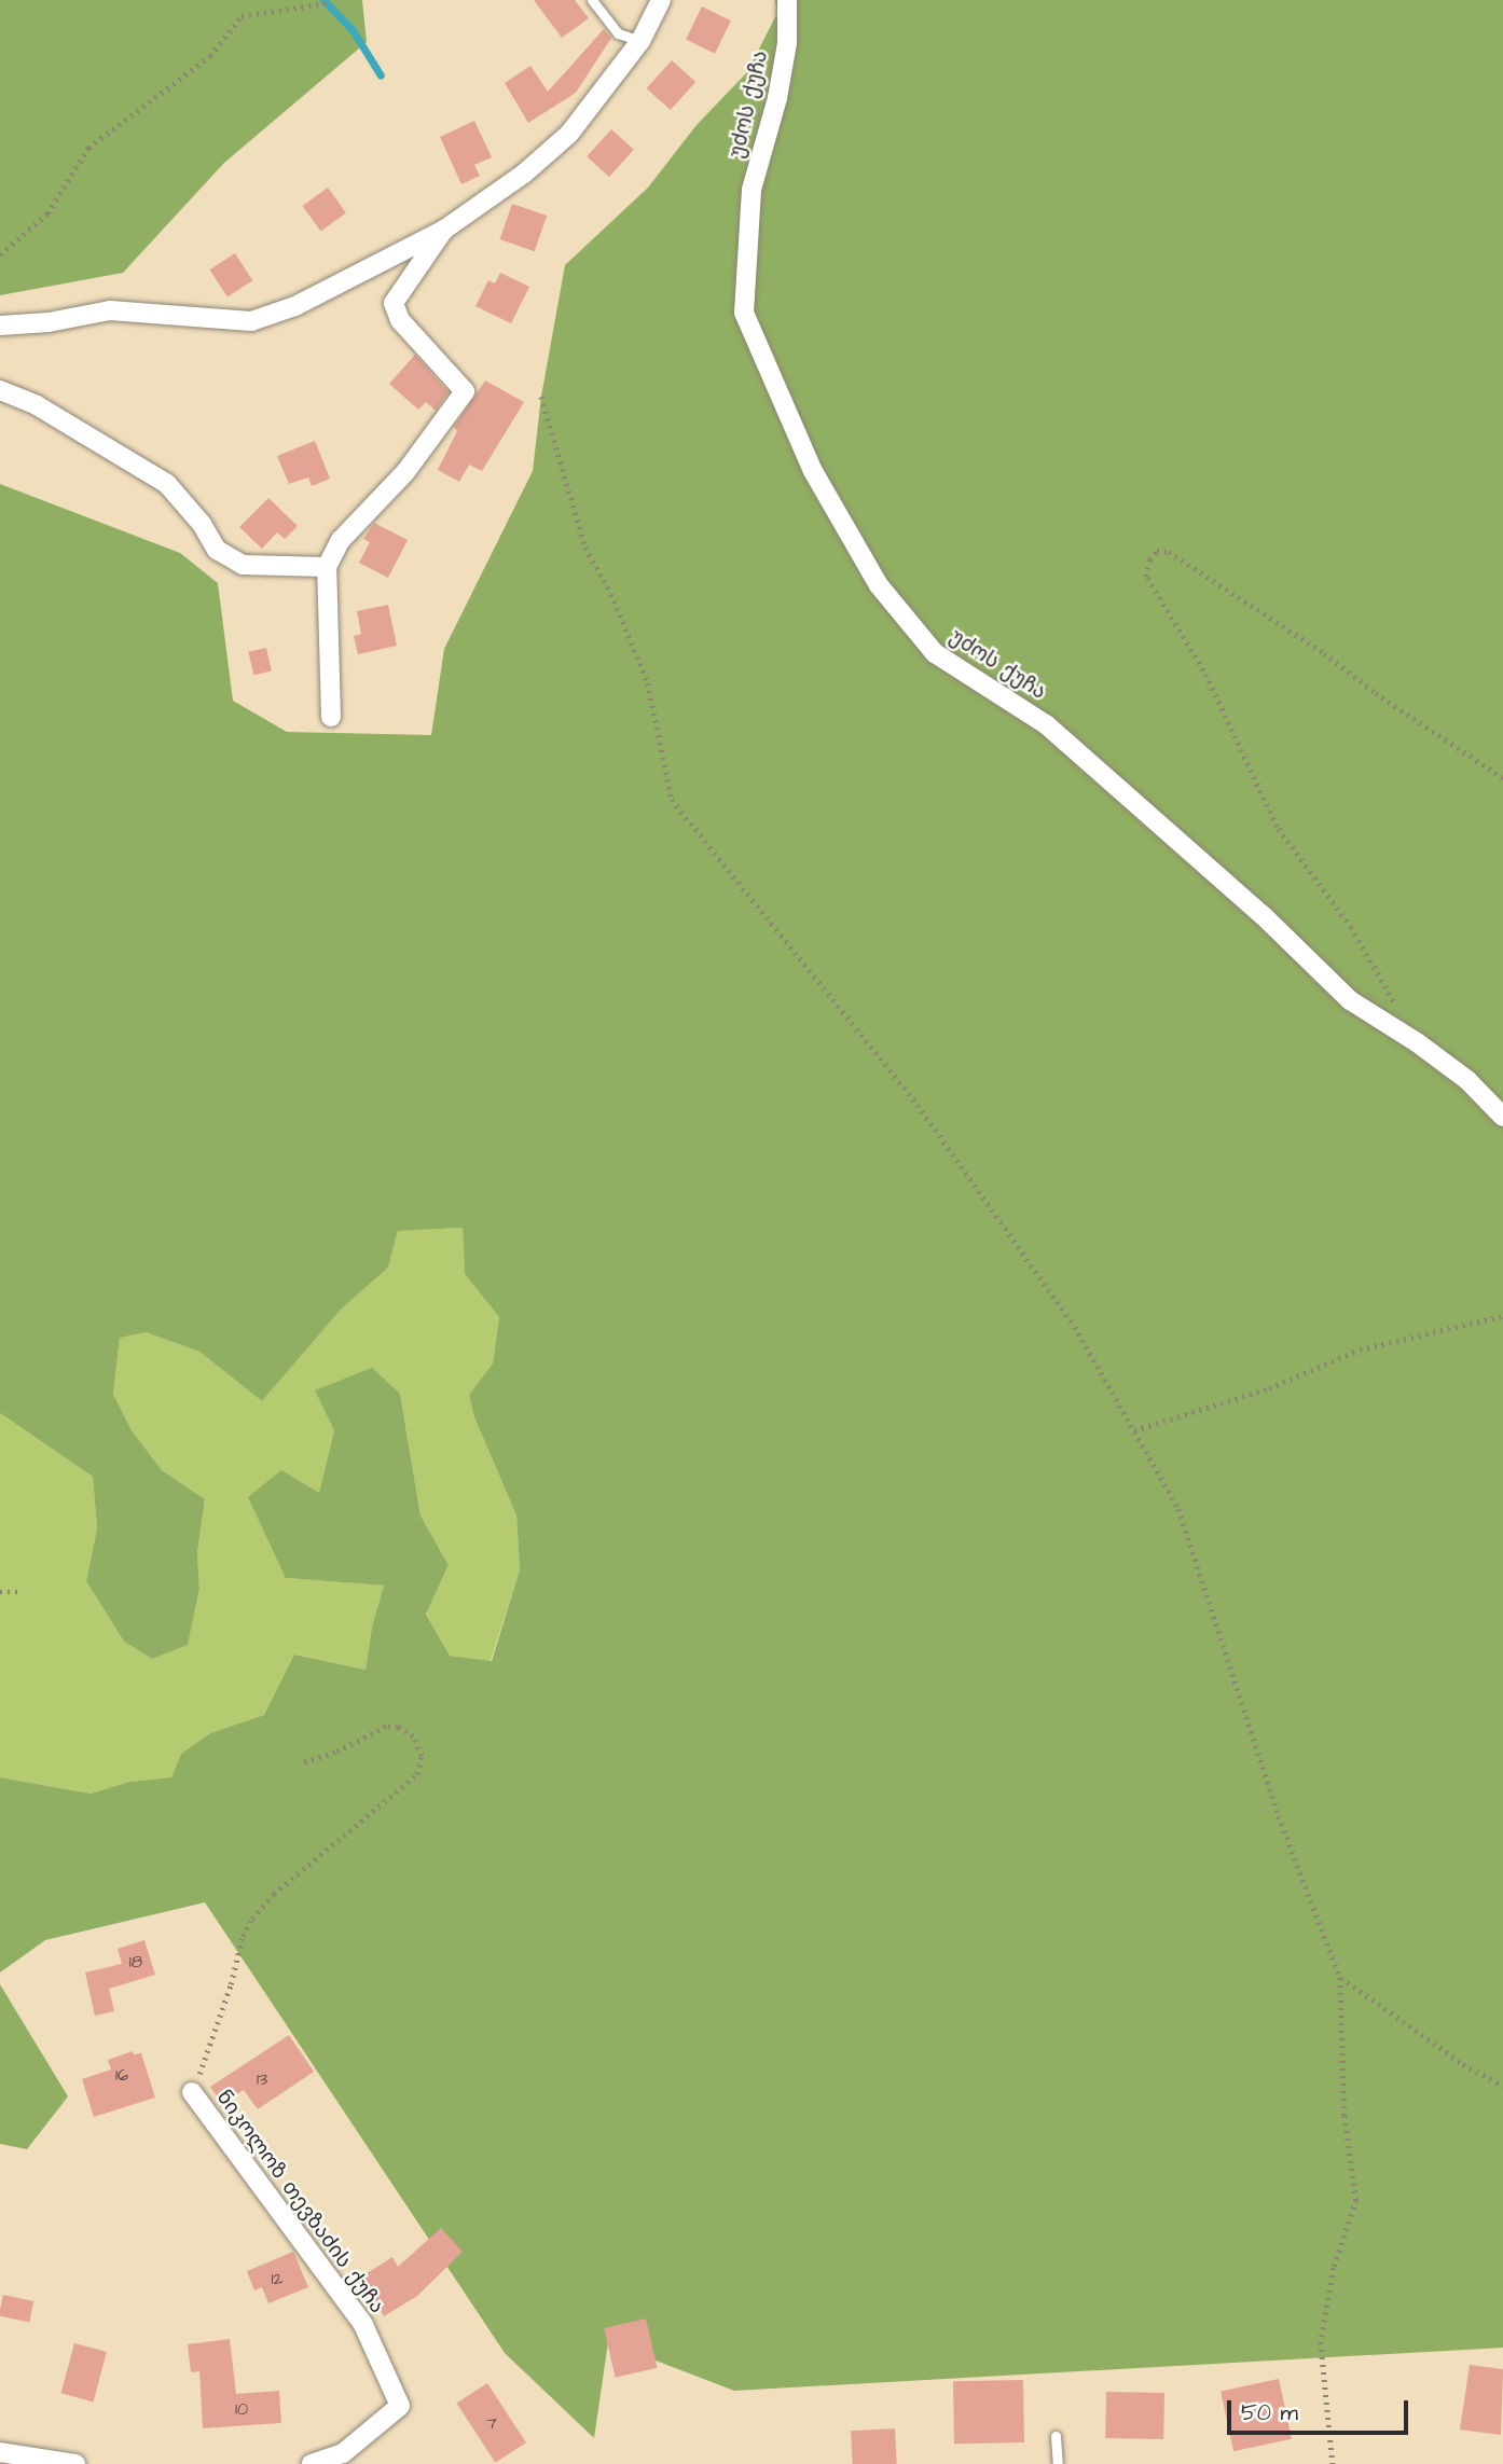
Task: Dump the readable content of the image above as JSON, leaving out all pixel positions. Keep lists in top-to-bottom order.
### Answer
{
  "streets": {
    "street": ["უძოს ქუჩა", "ნიკოლოზ თევზაძის ქუჩა"]
  },
  "house_numbers": [
    "18",
    "16",
    "13",
    "12",
    "10",
    "7"
  ],
  "scale_bar": "50 m"
}
